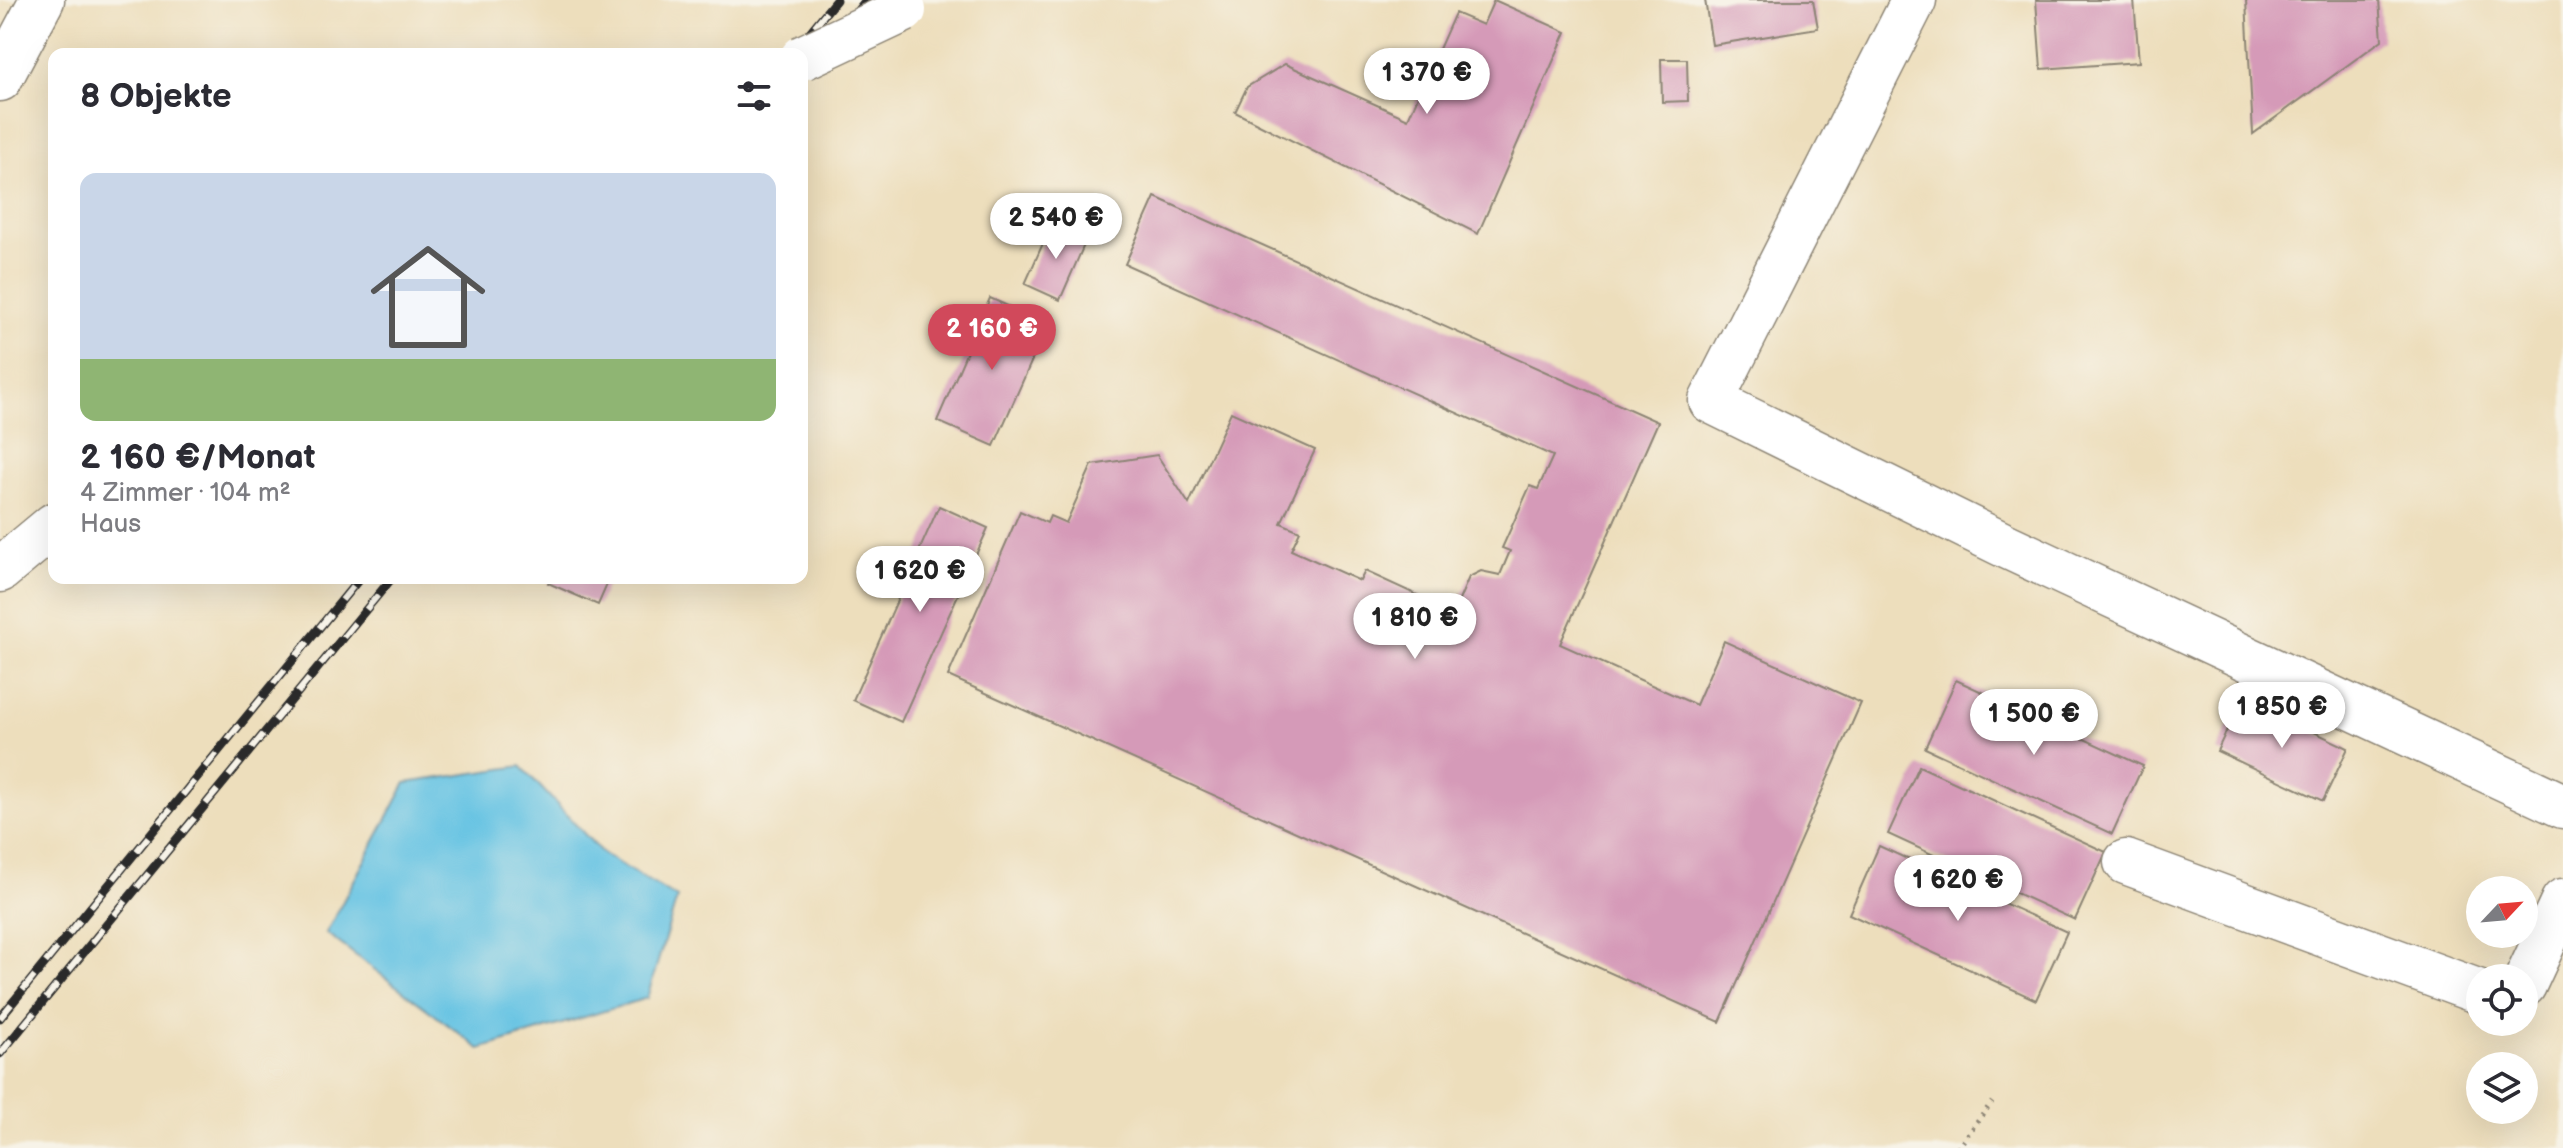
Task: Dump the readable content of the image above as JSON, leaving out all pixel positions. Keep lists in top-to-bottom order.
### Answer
{
  "north": "top right",
  "page": {
    "price": [
      "1 370 €",
      "2 540 €",
      "2 160 €",
      "1 620 €",
      "1 810 €",
      "1 850 €",
      "1 500 €",
      "1 620 €"
    ],
    "heading": "8 Objekte",
    "list": [
      {
        "name": "2 160 €/Monat",
        "note": "4 Zimmer · 104 m² · Haus"
      }
    ]
  }
}
